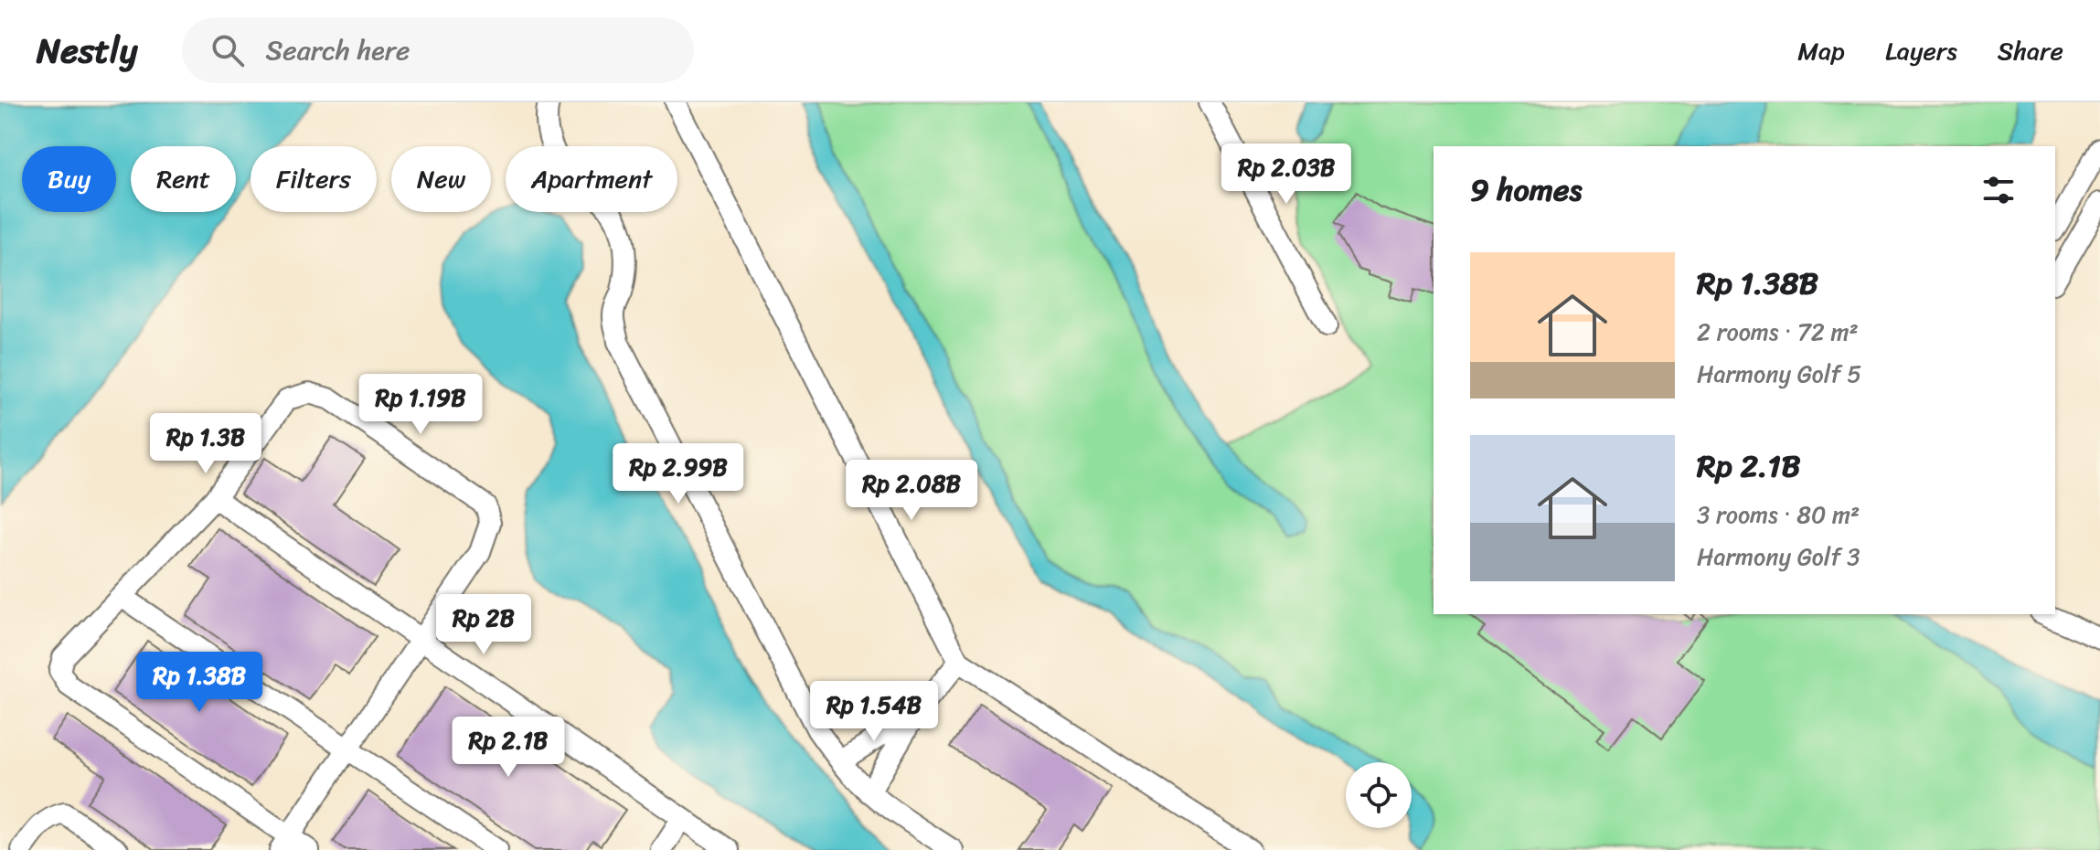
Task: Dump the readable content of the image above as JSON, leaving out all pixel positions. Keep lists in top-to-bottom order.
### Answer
{
  "page": {
    "header": "Nestly",
    "search": "Search here",
    "nav": ["Map", "Layers", "Share"],
    "price": [
      "Rp 2.03B",
      "Rp 1.19B",
      "Rp 1.3B",
      "Rp 2.99B",
      "Rp 2.08B",
      "Rp 2B",
      "Rp 1.38B",
      "Rp 1.54B",
      "Rp 2.1B"
    ],
    "chip": [
      "Buy",
      "Rent",
      "Filters",
      "New",
      "Apartment"
    ],
    "heading": "9 homes",
    "list": [
      {
        "name": "Rp 1.38B",
        "note": "2 rooms · 72 m² · Harmony Golf 5"
      },
      {
        "name": "Rp 2.1B",
        "note": "3 rooms · 80 m² · Harmony Golf 3"
      }
    ]
  }
}
